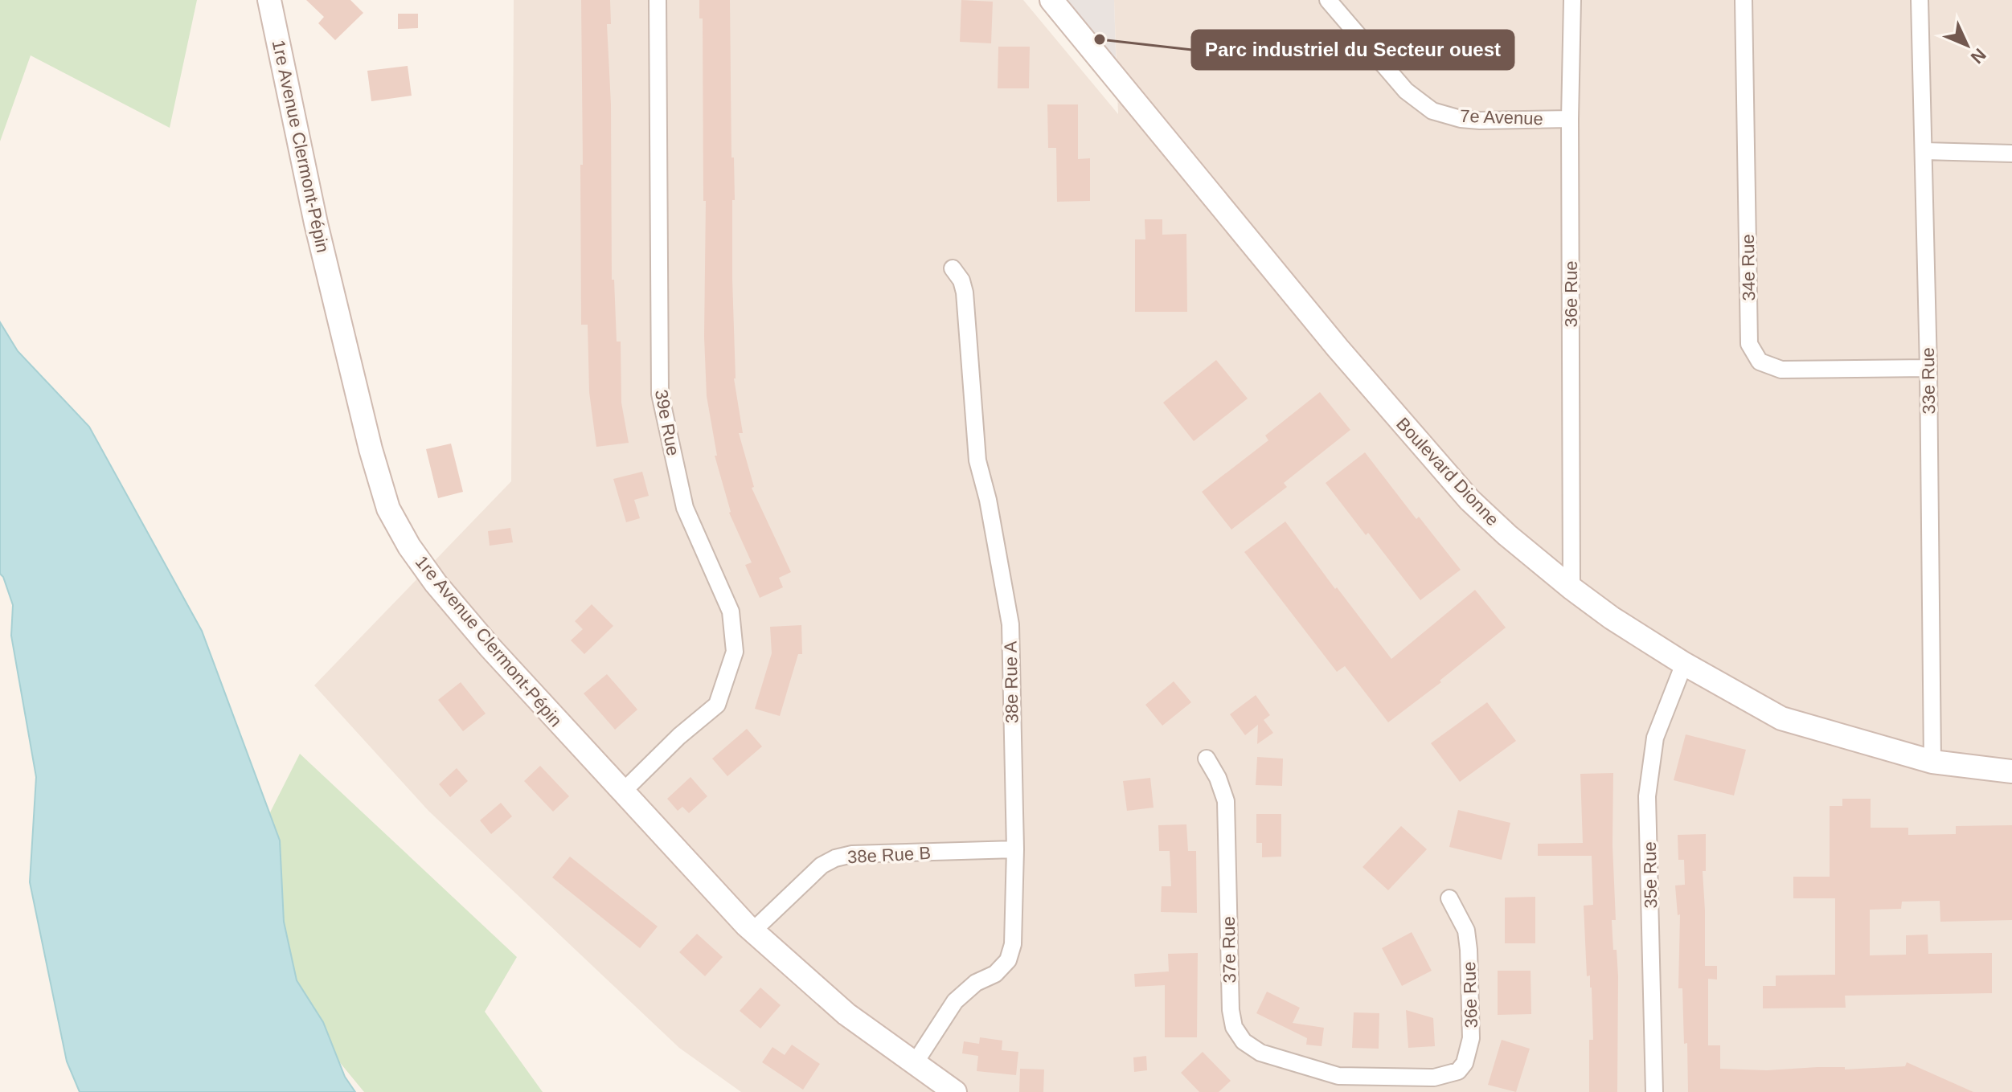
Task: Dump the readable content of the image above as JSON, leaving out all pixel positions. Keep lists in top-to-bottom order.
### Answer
{
  "streets": {
    "street": [
      "7e Avenue",
      "1re Avenue Clermont-Pépin",
      "34e Rue",
      "36e Rue",
      "33e Rue",
      "39e Rue",
      "Boulevard Dionne",
      "38e Rue A",
      "38e Rue B",
      "35e Rue",
      "37e Rue"
    ]
  },
  "crossings": [
    ["7e Avenue", "36e Rue"],
    ["1re Avenue Clermont-Pépin", "39e Rue"],
    ["1re Avenue Clermont-Pépin", "38e Rue A"],
    ["1re Avenue Clermont-Pépin", "38e Rue B"],
    ["34e Rue", "33e Rue"],
    ["36e Rue", "Boulevard Dionne"],
    ["36e Rue", "37e Rue"],
    ["33e Rue", "Boulevard Dionne"],
    ["Boulevard Dionne", "35e Rue"],
    ["38e Rue A", "38e Rue B"]
  ],
  "places": ["Parc industriel du Secteur ouest"],
  "north": "bottom right"
}
